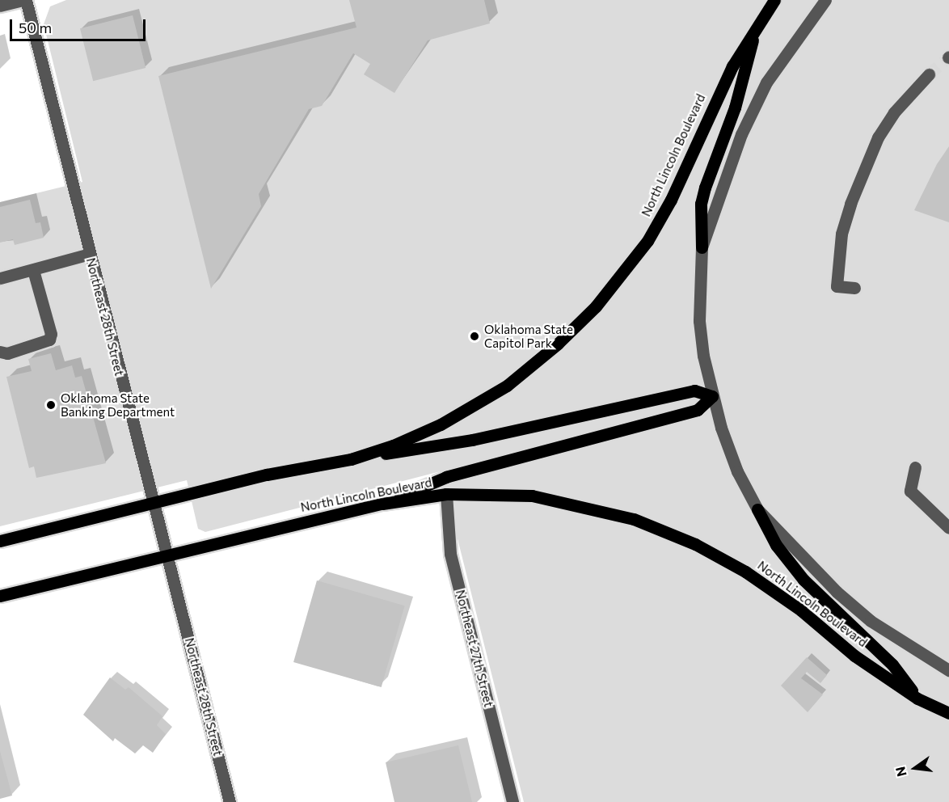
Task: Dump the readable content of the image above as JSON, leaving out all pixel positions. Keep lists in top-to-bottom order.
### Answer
{
  "streets": {
    "main road": ["North Lincoln Boulevard"],
    "street": ["Northeast 28th Street", "Northeast 27th Street"]
  },
  "crossings": [
    ["North Lincoln Boulevard", "Northeast 28th Street"],
    ["North Lincoln Boulevard", "Northeast 27th Street"]
  ],
  "places": ["Oklahoma State Capitol Park", "Oklahoma State Banking Department"],
  "scale_bar": "50 m",
  "north": "left"
}
